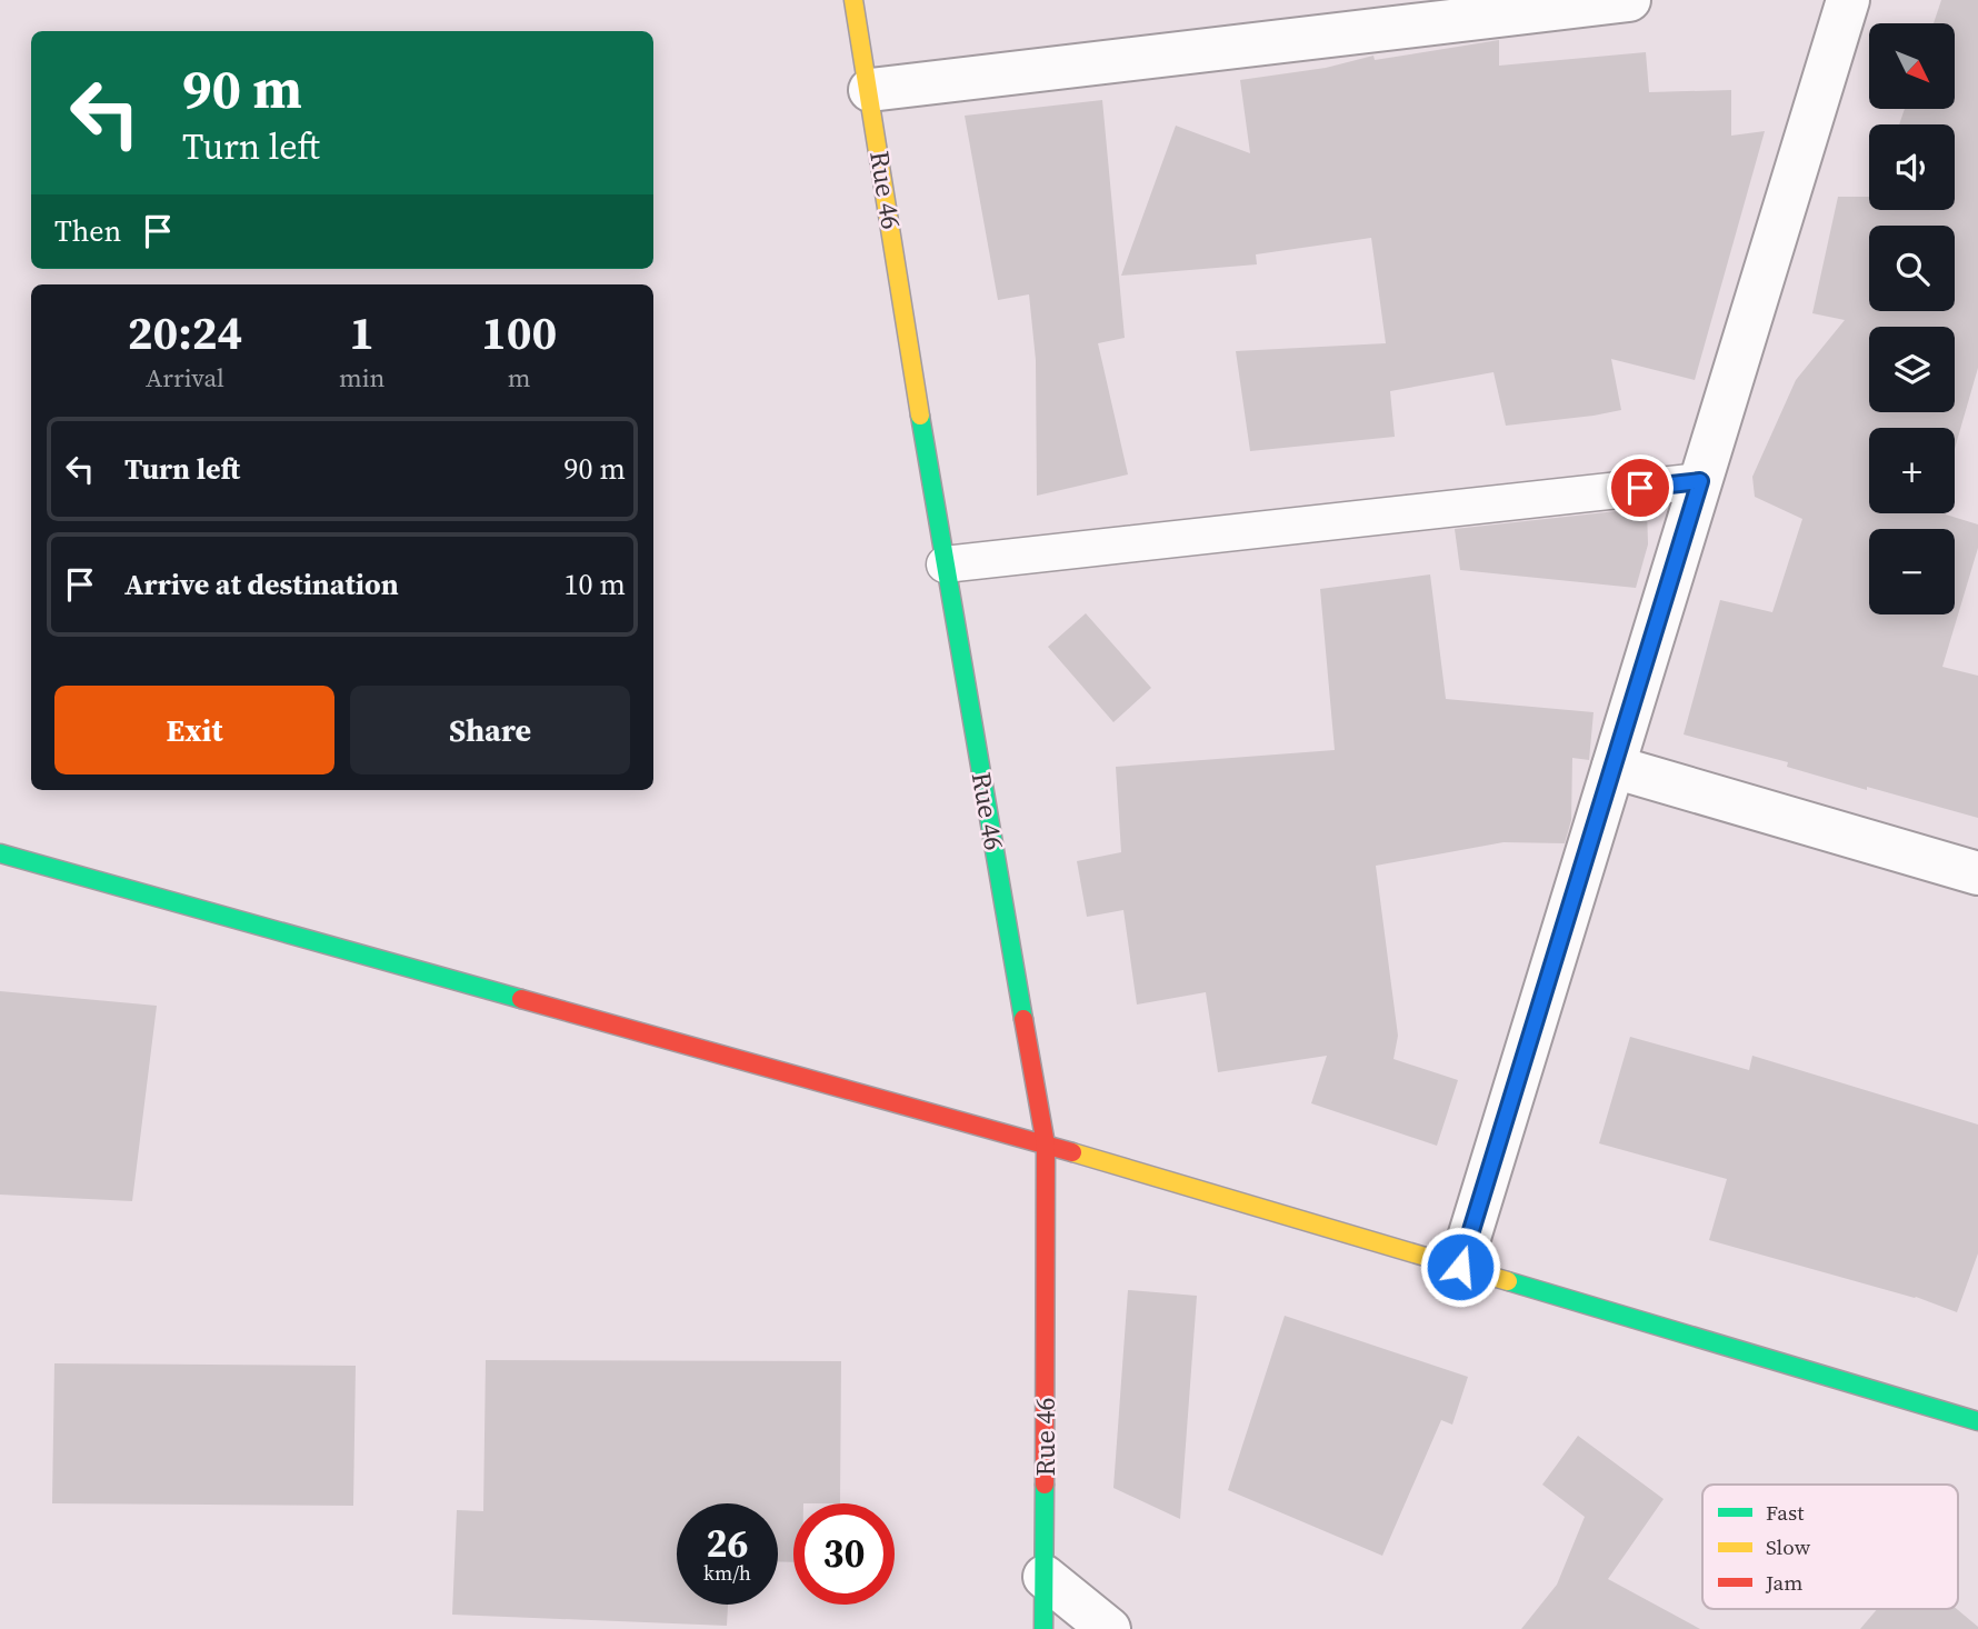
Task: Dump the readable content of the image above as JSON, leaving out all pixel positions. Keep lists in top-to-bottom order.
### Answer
{
  "streets": {
    "street": ["Rue 46"]
  },
  "legend": ["Fast", "Slow", "Jam"],
  "north": "bottom right",
  "page": {
    "map_buttons": ["+", "−"],
    "turn": ["90 m", "Turn left"],
    "then": "Then",
    "eta": [
      "20:24",
      "Arrival",
      "1",
      "min",
      "100",
      "m"
    ],
    "list": [
      {
        "name": "Turn left",
        "value": "90 m"
      },
      {
        "name": "Arrive at destination",
        "value": "10 m"
      }
    ],
    "buttons": ["Exit", "Share"],
    "speed": "26 km/h",
    "limit": "30"
  }
}
